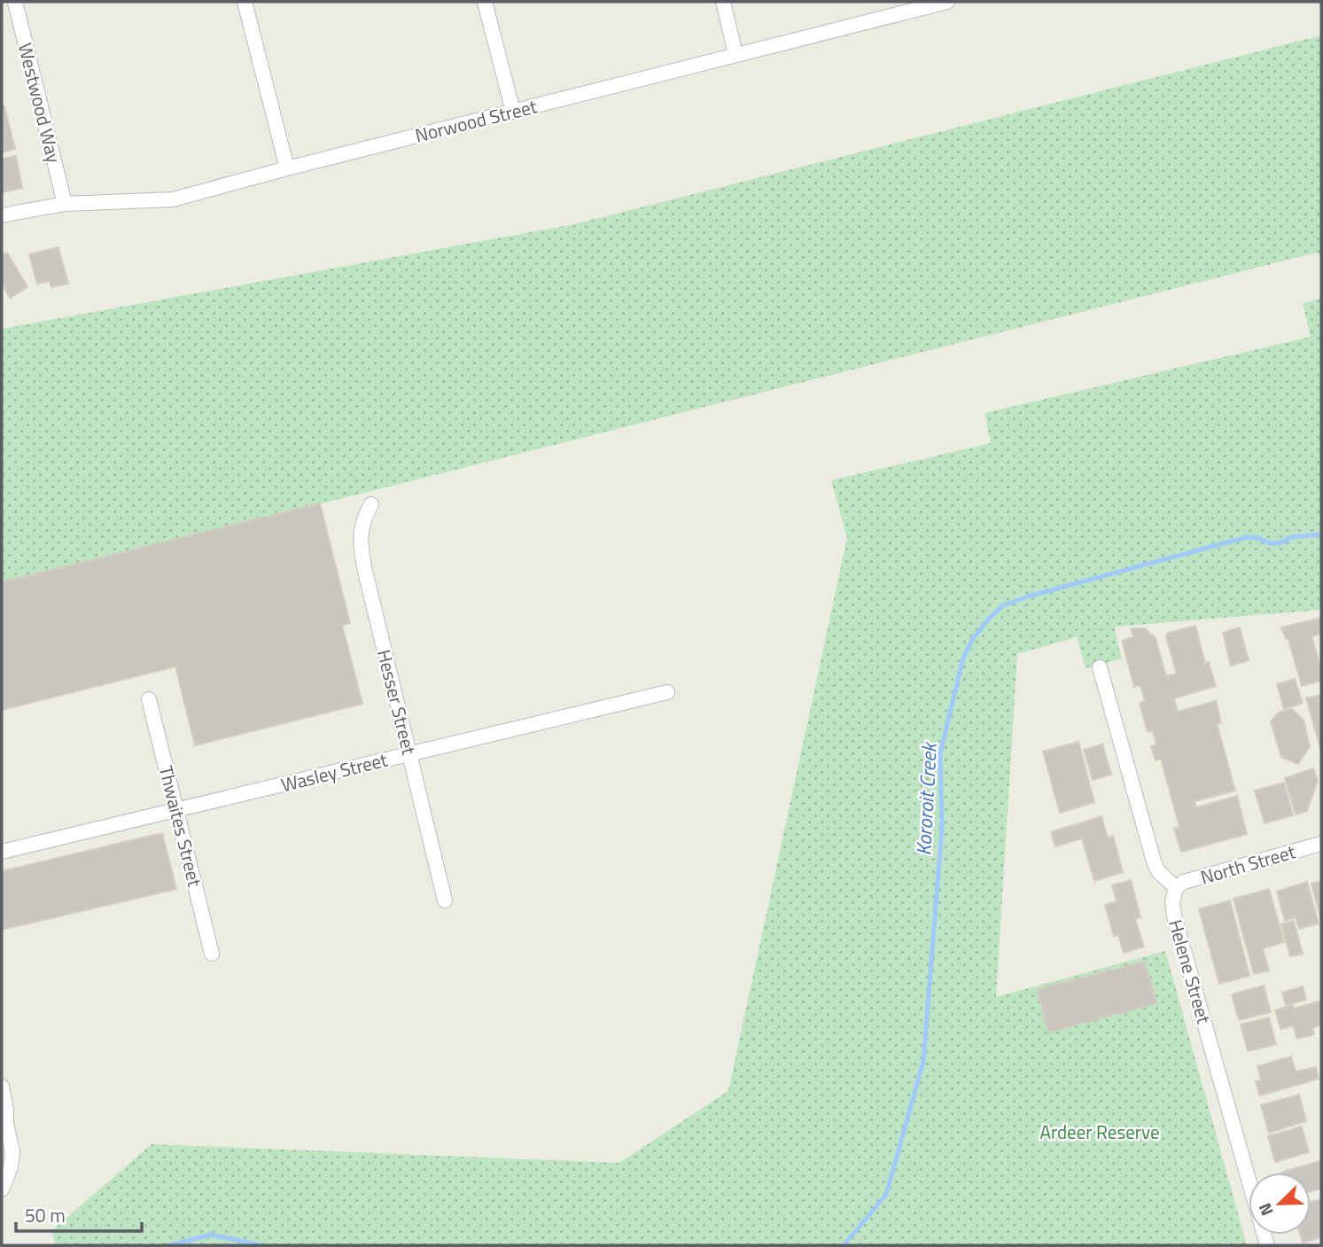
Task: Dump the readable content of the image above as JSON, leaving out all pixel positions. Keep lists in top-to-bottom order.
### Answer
{
  "streets": {
    "street": [
      "Westwood Way",
      "Norwood Street",
      "Hesser Street",
      "Wasley Street",
      "Thwaites Street",
      "North Street",
      "Helene Street"
    ]
  },
  "crossings": [
    ["Westwood Way", "Norwood Street"],
    ["Hesser Street", "Wasley Street"],
    ["Wasley Street", "Thwaites Street"],
    ["North Street", "Helene Street"]
  ],
  "water": ["Kororoit Creek"],
  "parks": ["Ardeer Reserve"],
  "scale_bar": "50 m",
  "north": "bottom left"
}
